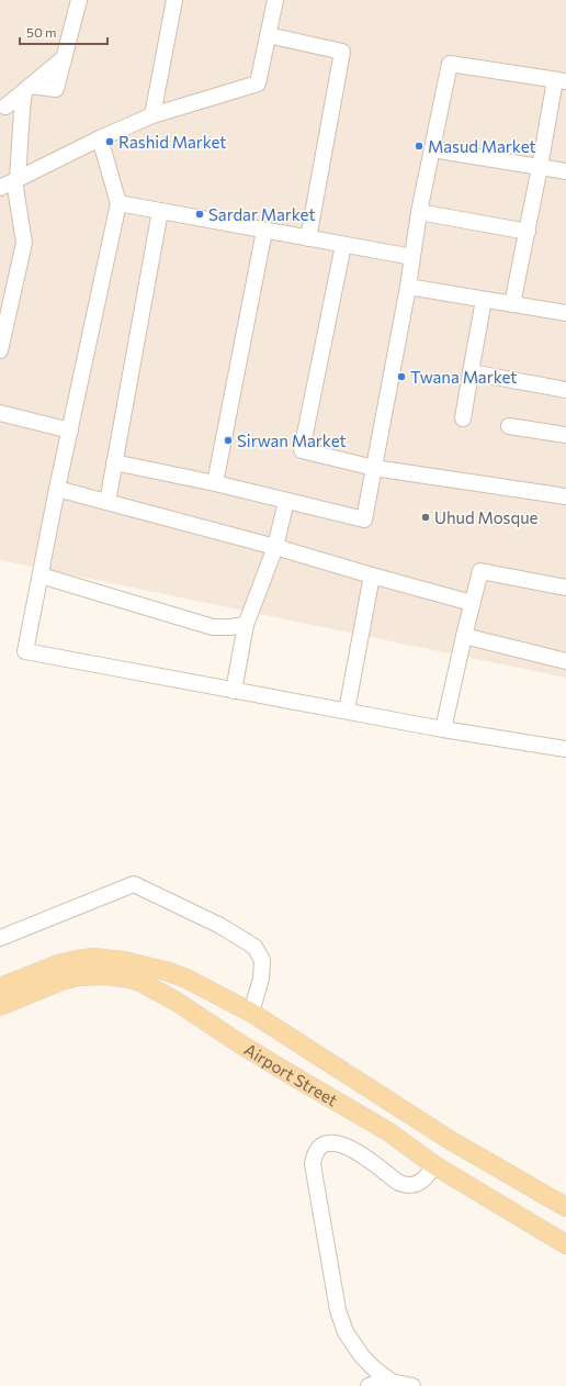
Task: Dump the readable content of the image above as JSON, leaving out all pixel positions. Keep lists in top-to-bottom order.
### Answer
{
  "streets": {
    "main road": ["Airport Street"]
  },
  "places": [
    "Rashid Market",
    "Masud Market",
    "Sardar Market",
    "Twana Market",
    "Sirwan Market",
    "Uhud Mosque"
  ],
  "scale_bar": "50 m"
}
